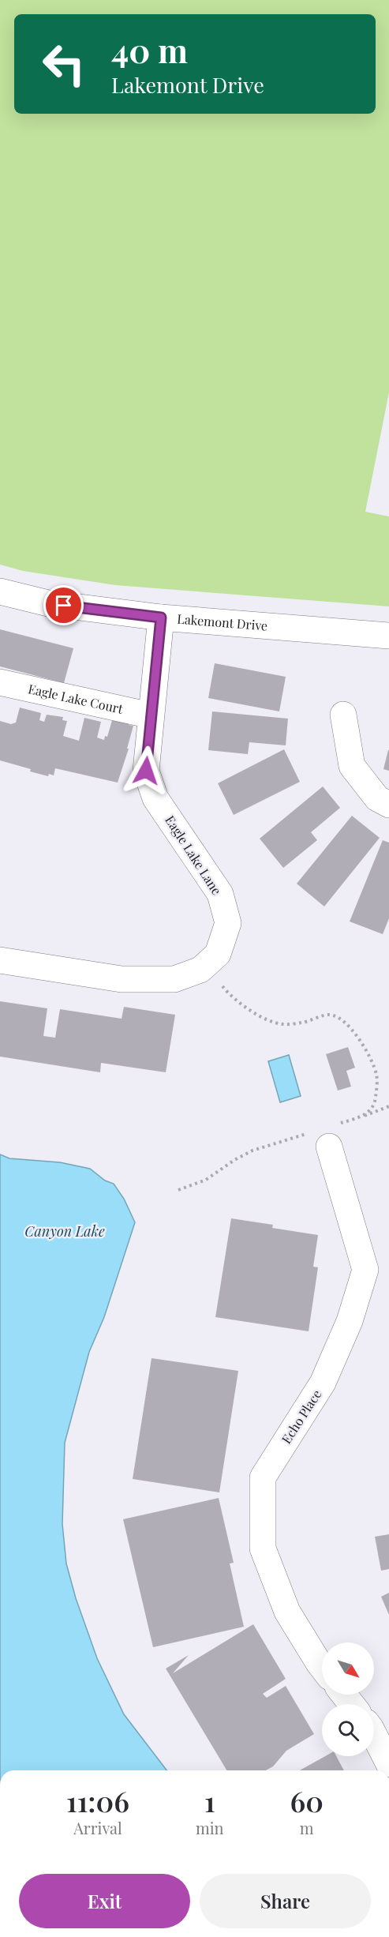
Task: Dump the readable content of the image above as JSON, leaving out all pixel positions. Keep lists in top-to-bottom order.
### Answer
{
  "streets": {
    "street": [
      "Lakemont Drive",
      "Eagle Lake Court",
      "Eagle Lake Lane",
      "Echo Place"
    ]
  },
  "crossings": [
    ["Lakemont Drive", "Eagle Lake Lane"],
    ["Eagle Lake Court", "Eagle Lake Lane"]
  ],
  "water": ["Canyon Lake"],
  "north": "bottom right",
  "page": {
    "turn": ["40 m", "Lakemont Drive"],
    "eta": [
      "11:06",
      "Arrival",
      "1",
      "min",
      "60",
      "m"
    ],
    "buttons": ["Exit", "Share"]
  }
}
